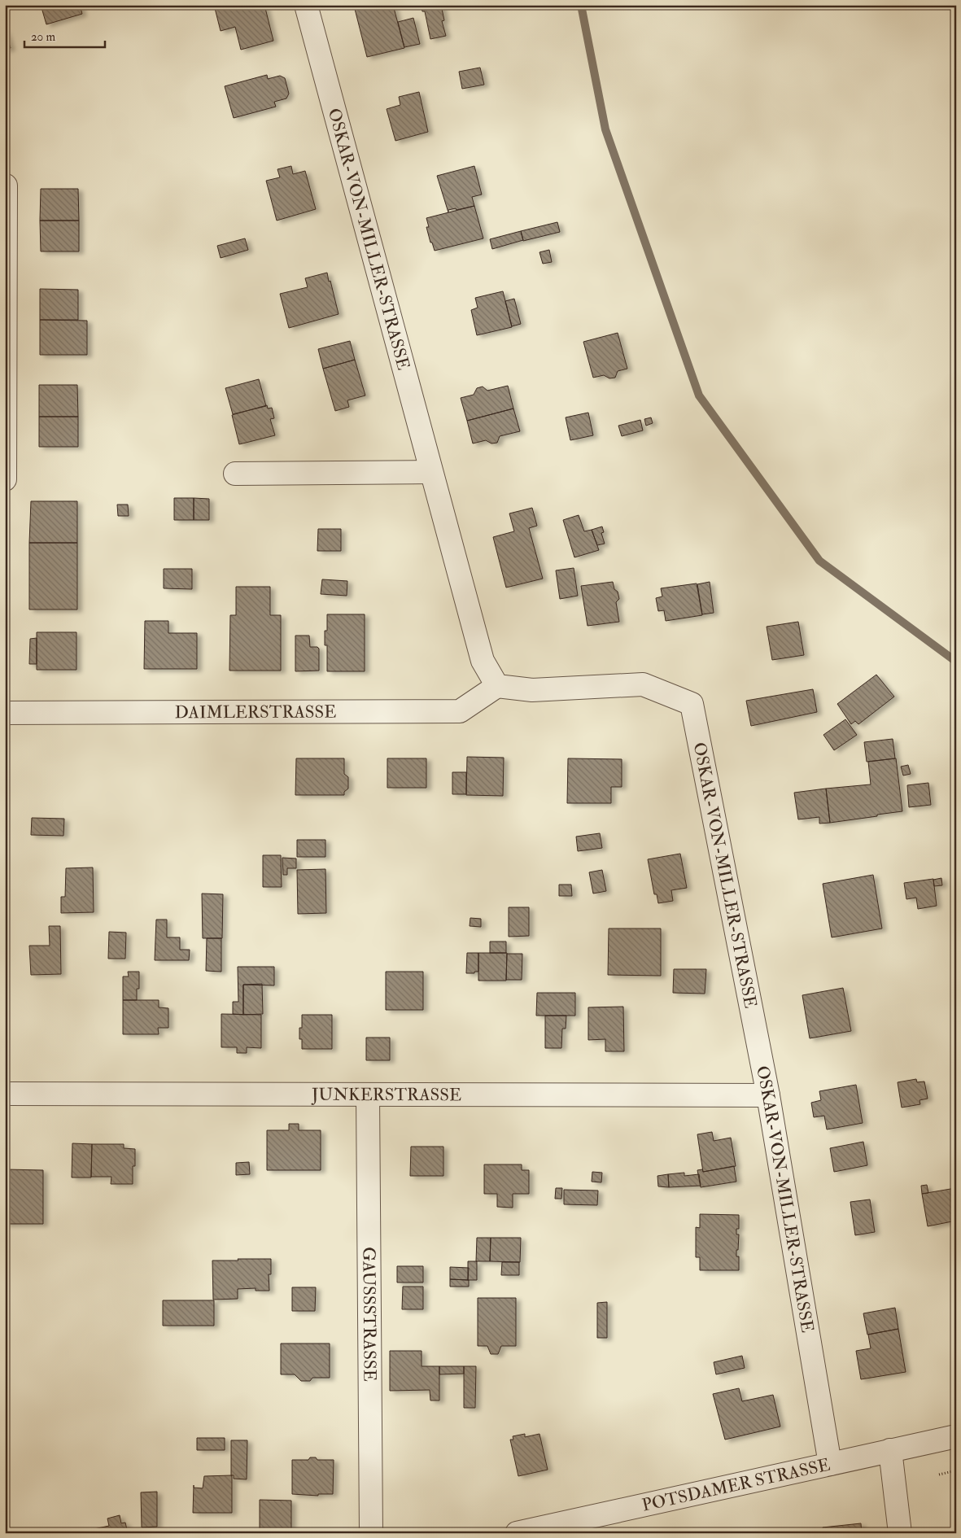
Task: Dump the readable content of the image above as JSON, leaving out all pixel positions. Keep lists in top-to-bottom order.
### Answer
{
  "streets": {
    "street": [
      "OSKAR-VON-MILLER-STRASSE",
      "DAIMLERSTRASSE",
      "JUNKERSTRASSE",
      "GAUSSSTRASSE",
      "POTSDAMER STRASSE"
    ]
  },
  "crossings": [
    ["OSKAR-VON-MILLER-STRASSE", "DAIMLERSTRASSE"],
    ["OSKAR-VON-MILLER-STRASSE", "JUNKERSTRASSE"],
    ["OSKAR-VON-MILLER-STRASSE", "POTSDAMER STRASSE"],
    ["JUNKERSTRASSE", "GAUSSSTRASSE"]
  ],
  "scale_bar": "20 m"
}
